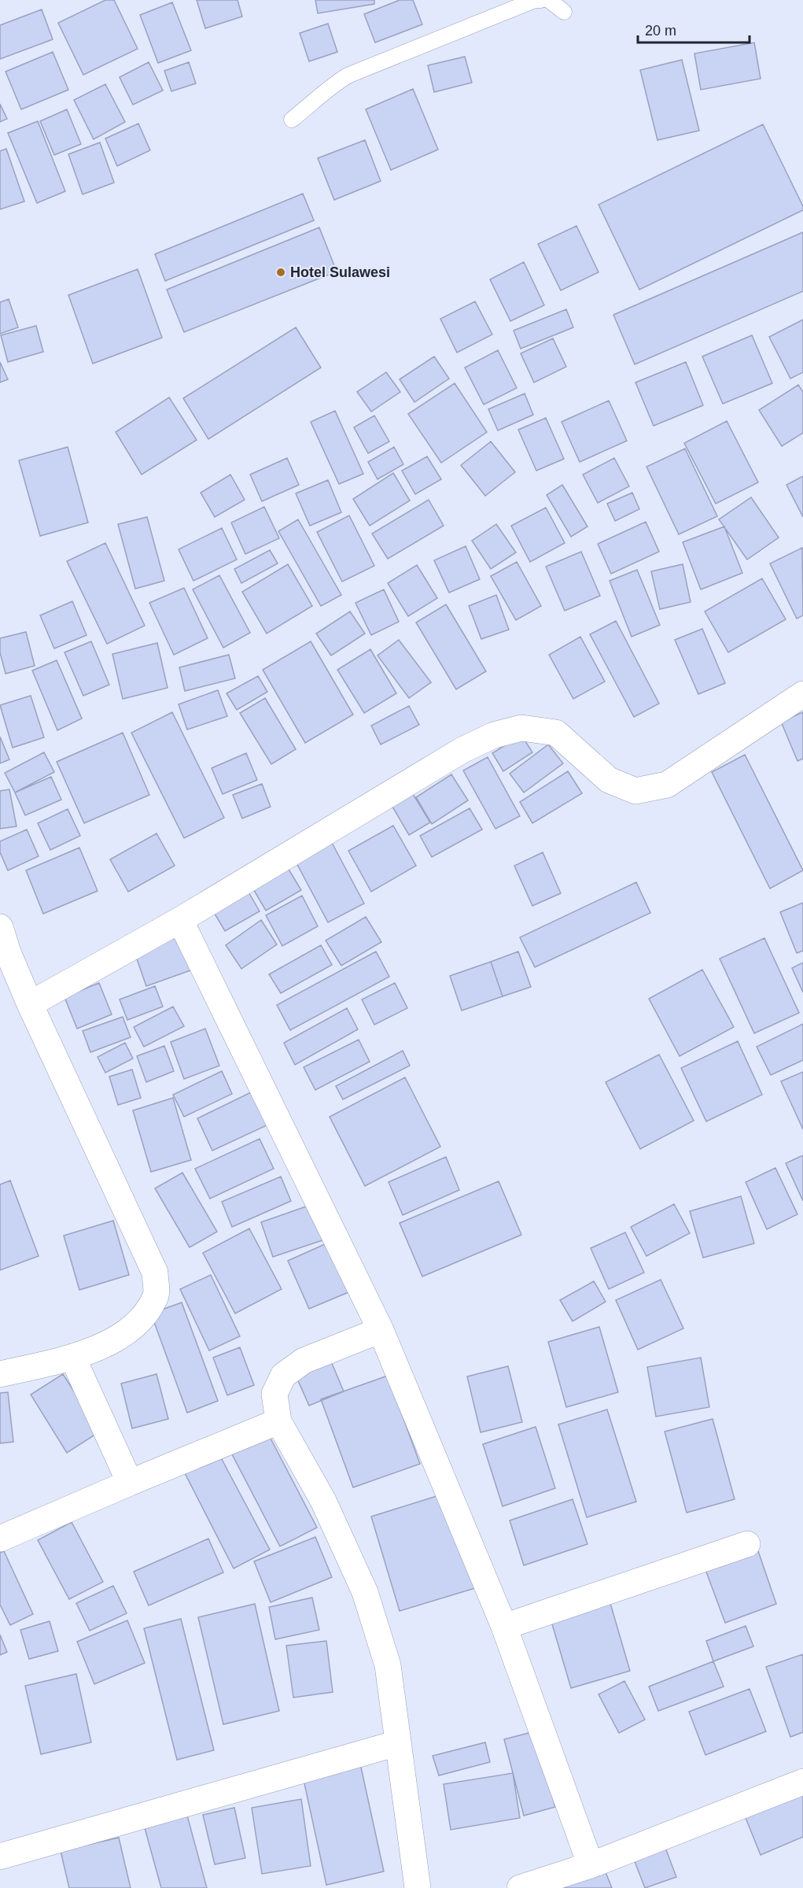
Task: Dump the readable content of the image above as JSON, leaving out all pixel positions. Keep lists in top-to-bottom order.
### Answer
{
  "places": ["Hotel Sulawesi"],
  "scale_bar": "20 m"
}
